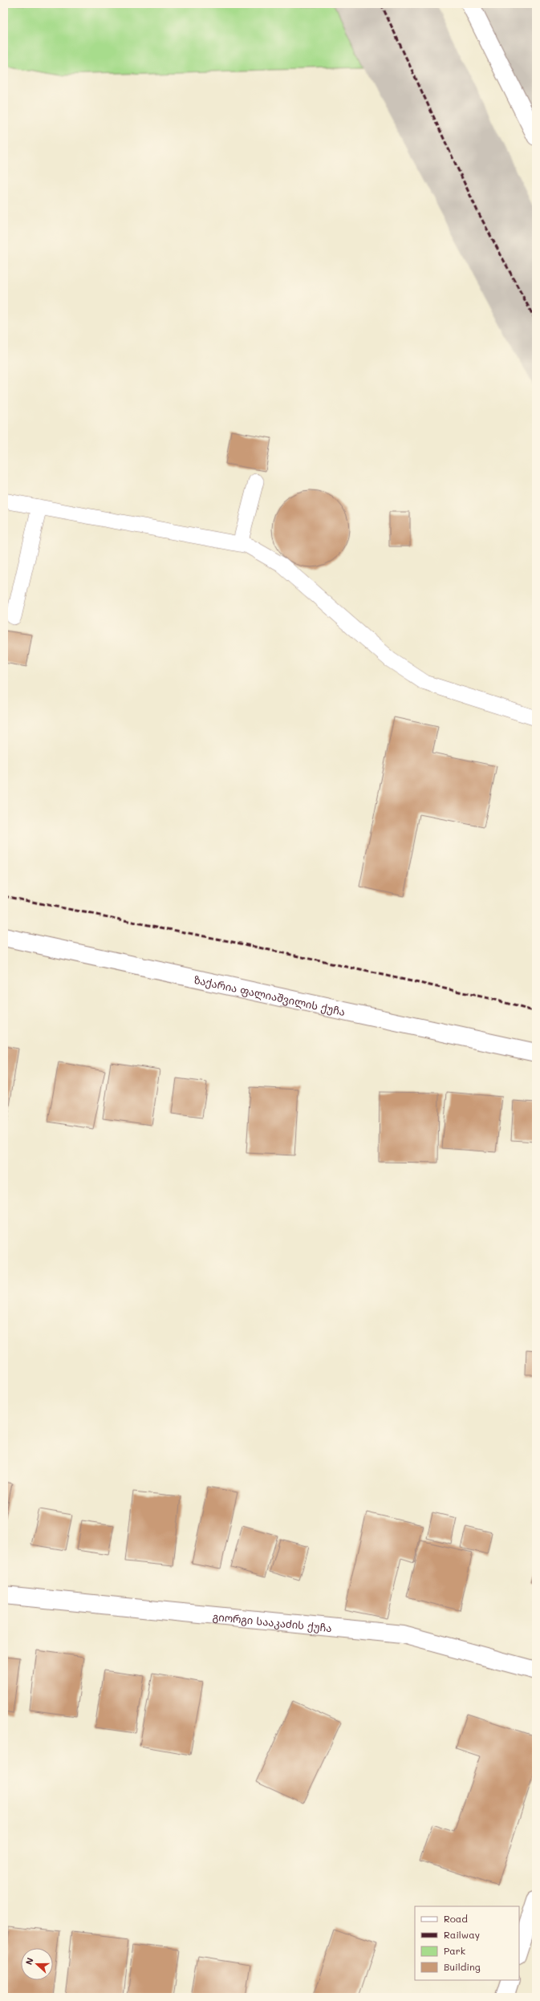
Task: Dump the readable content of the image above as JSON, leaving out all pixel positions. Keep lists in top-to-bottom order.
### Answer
{
  "streets": {
    "street": ["ზაქარია ფალიაშვილის ქუჩა", "გიორგი სააკაძის ქუჩა"]
  },
  "legend": [
    "Road",
    "Railway",
    "Park",
    "Building"
  ],
  "north": "left"
}
